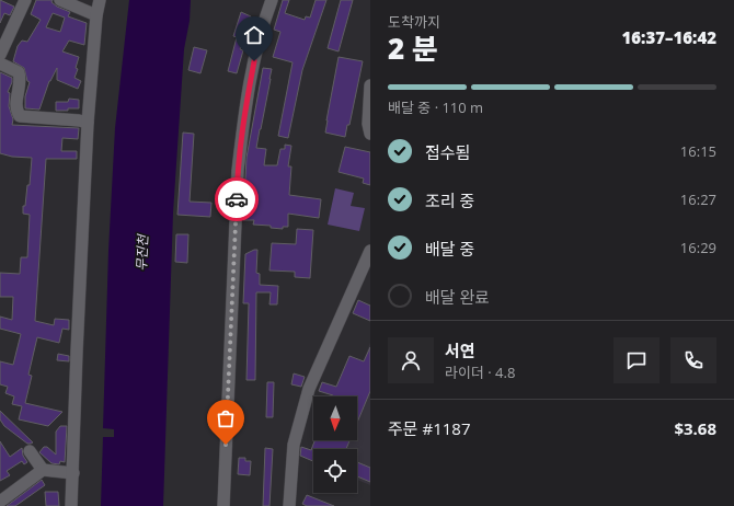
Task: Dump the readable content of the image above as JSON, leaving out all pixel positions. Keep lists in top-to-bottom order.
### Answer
{
  "water": ["무진천"],
  "north": "bottom",
  "page": {
    "heading": ["2 분", "도착까지", "16:37–16:42"],
    "panel": [
      "서연",
      "라이더 · 4.8",
      "주문 #1187",
      "$3.68"
    ],
    "bar": "배달 중 · 110 m",
    "list": [
      ["접수됨", "16:15"],
      ["조리 중", "16:27"],
      ["배달 중", "16:29"],
      "배달 완료"
    ]
  }
}
